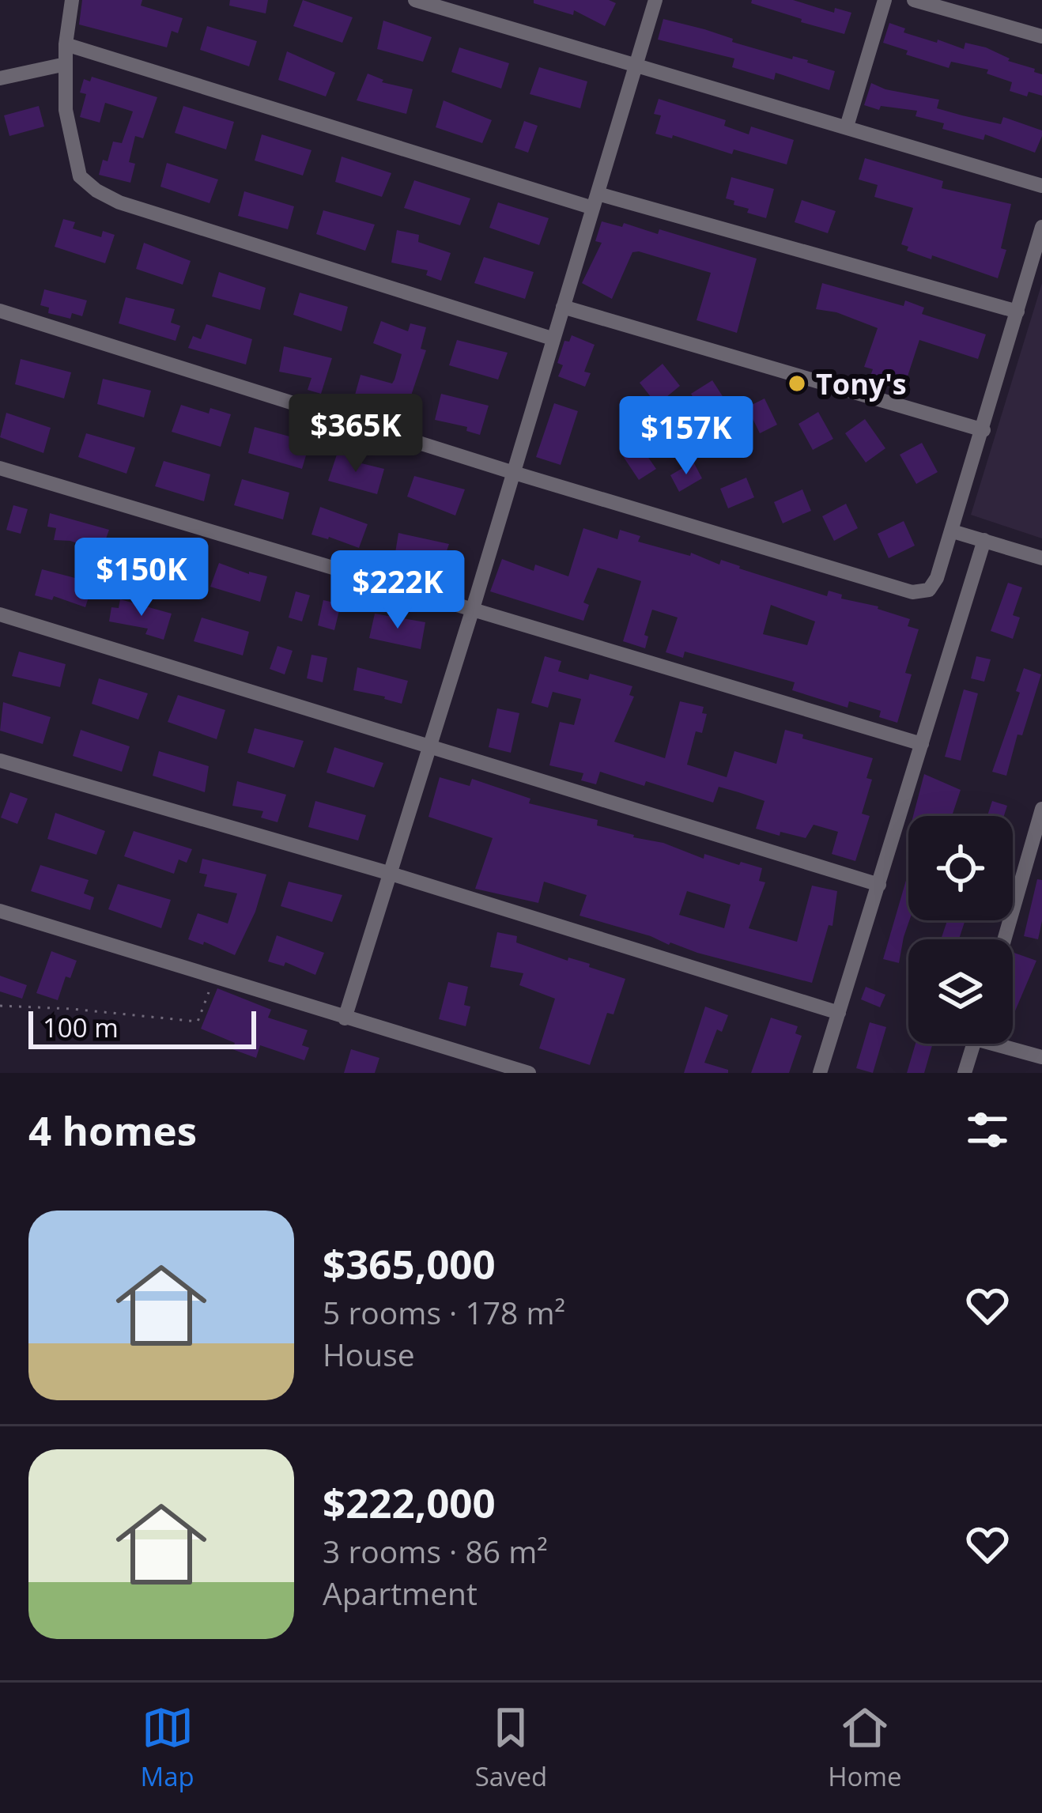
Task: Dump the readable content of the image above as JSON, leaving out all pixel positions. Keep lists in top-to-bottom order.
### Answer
{
  "places": ["Tony's"],
  "scale_bar": "100 m",
  "page": {
    "price": [
      "$365K",
      "$157K",
      "$150K",
      "$222K"
    ],
    "scale": "100 m",
    "heading": "4 homes",
    "list": [
      {
        "name": "$365,000",
        "note": "5 rooms · 178 m² · House"
      },
      {
        "name": "$222,000",
        "note": "3 rooms · 86 m² · Apartment"
      }
    ],
    "tabs": ["Map", "Saved", "Home"]
  }
}
